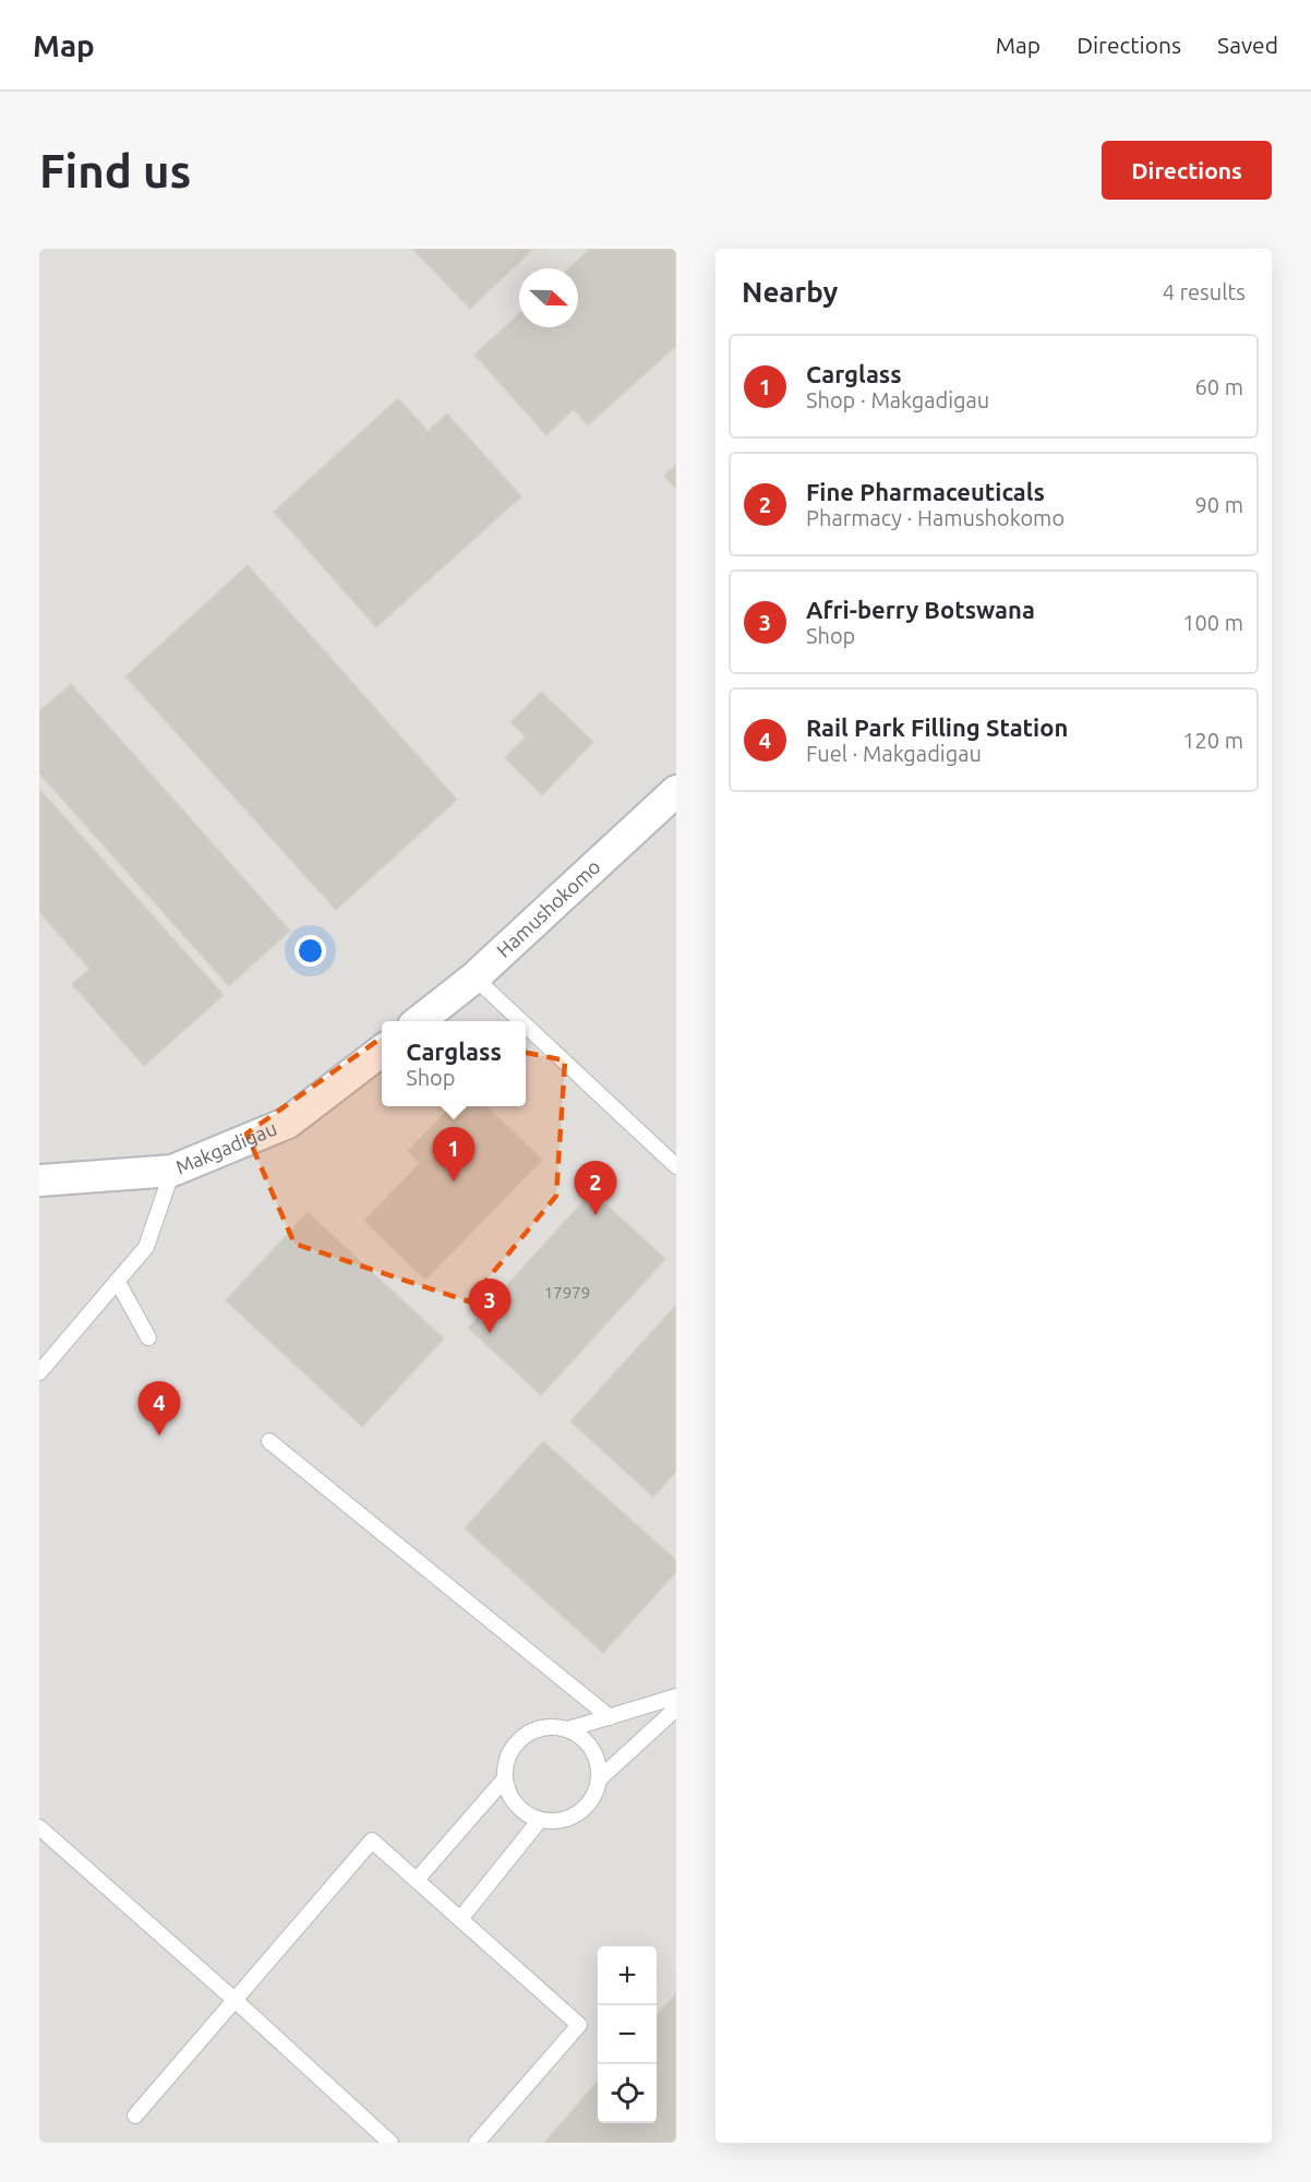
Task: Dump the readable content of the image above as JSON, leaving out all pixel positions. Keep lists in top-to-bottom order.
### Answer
{
  "streets": {
    "street": ["Hamushokomo", "Makgadigau"]
  },
  "house_numbers": ["17979"],
  "north": "right",
  "page": {
    "header": "Map",
    "nav": ["Map", "Directions", "Saved"],
    "buttons": "Directions",
    "title": "Find us",
    "heading": ["Nearby", "4 results"],
    "list": [
      {
        "mark": "1",
        "name": "Carglass",
        "note": "Shop · Makgadigau",
        "value": "60 m"
      },
      {
        "mark": "2",
        "name": "Fine Pharmaceuticals",
        "note": "Pharmacy · Hamushokomo",
        "value": "90 m"
      },
      {
        "mark": "3",
        "name": "Afri-berry Botswana",
        "note": "Shop",
        "value": "100 m"
      },
      {
        "mark": "4",
        "name": "Rail Park Filling Station",
        "note": "Fuel · Makgadigau",
        "value": "120 m"
      }
    ],
    "popup": ["Carglass", "Shop"],
    "pins": [
      "1",
      "2",
      "3",
      "4"
    ],
    "map_buttons": ["+", "−"]
  }
}
